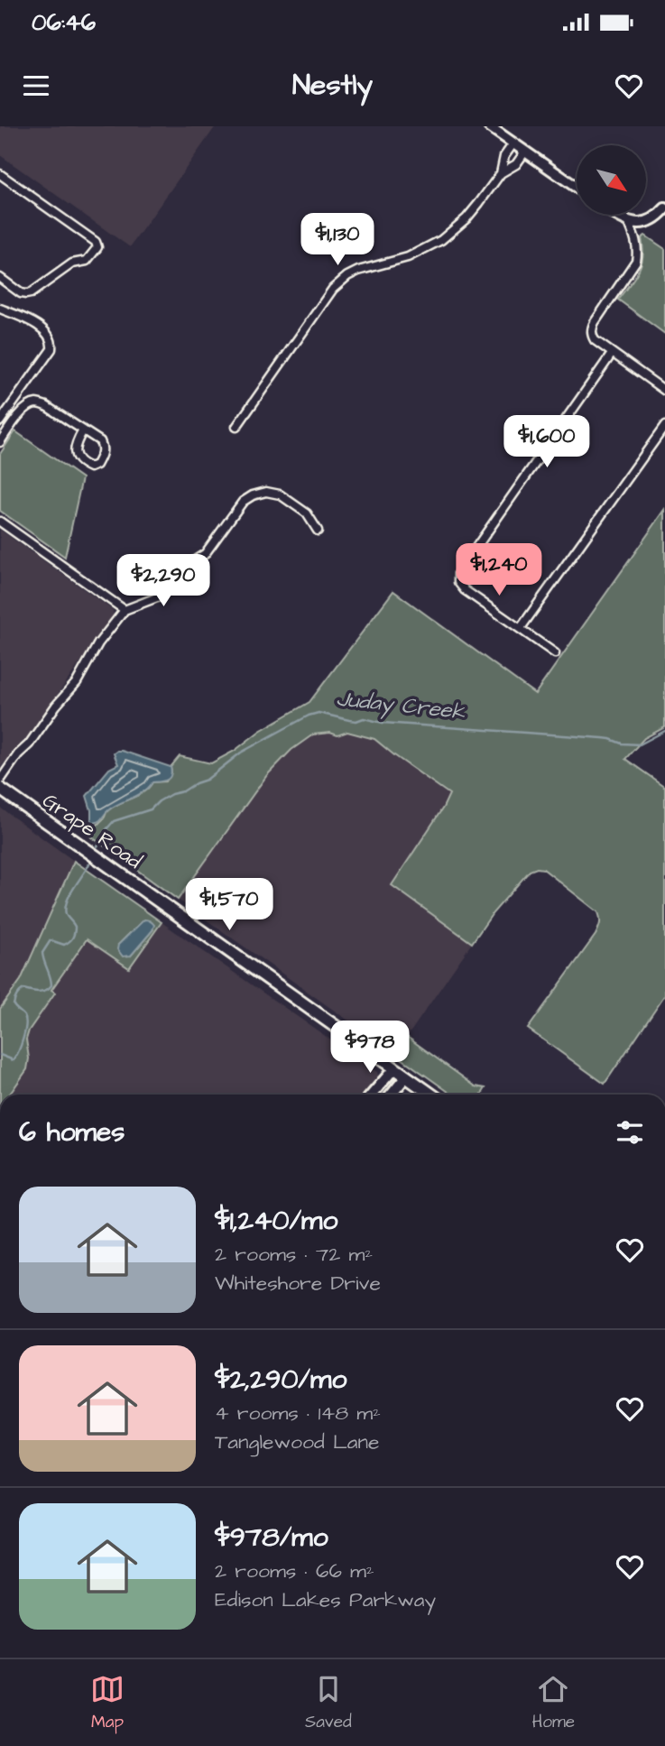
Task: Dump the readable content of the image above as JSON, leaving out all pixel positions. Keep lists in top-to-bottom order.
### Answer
{
  "streets": {
    "main road": ["Grape Road"]
  },
  "water": ["Juday Creek"],
  "north": "bottom right",
  "page": {
    "status": "06:46",
    "header": "Nestly",
    "price": [
      "$1,130",
      "$1,600",
      "$1,240",
      "$2,290",
      "$1,570",
      "$978"
    ],
    "heading": "6 homes",
    "list": [
      {
        "name": "$1,240/mo",
        "note": "2 rooms · 72 m² · Whiteshore Drive"
      },
      {
        "name": "$2,290/mo",
        "note": "4 rooms · 148 m² · Tanglewood Lane"
      },
      {
        "name": "$978/mo",
        "note": "2 rooms · 66 m² · Edison Lakes Parkway"
      }
    ],
    "tabs": ["Map", "Saved", "Home"]
  }
}
